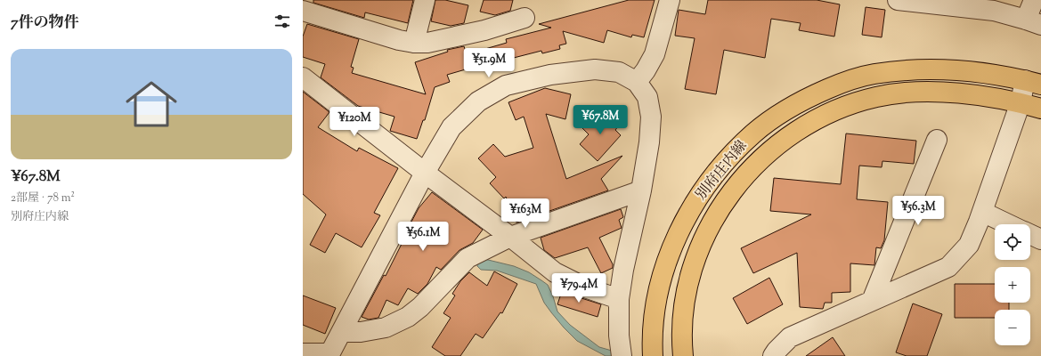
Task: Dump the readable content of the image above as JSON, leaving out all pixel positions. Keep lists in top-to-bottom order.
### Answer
{
  "streets": {
    "main road": ["別府庄内線"]
  },
  "page": {
    "heading": "7件の物件",
    "list": [
      {
        "name": "¥67.8M",
        "note": "2部屋 · 78 m² · 別府庄内線"
      }
    ],
    "price": [
      "¥51.9M",
      "¥67.8M",
      "¥120M",
      "¥56.3M",
      "¥163M",
      "¥56.1M",
      "¥79.4M"
    ],
    "map_buttons": ["+", "−"]
  }
}
